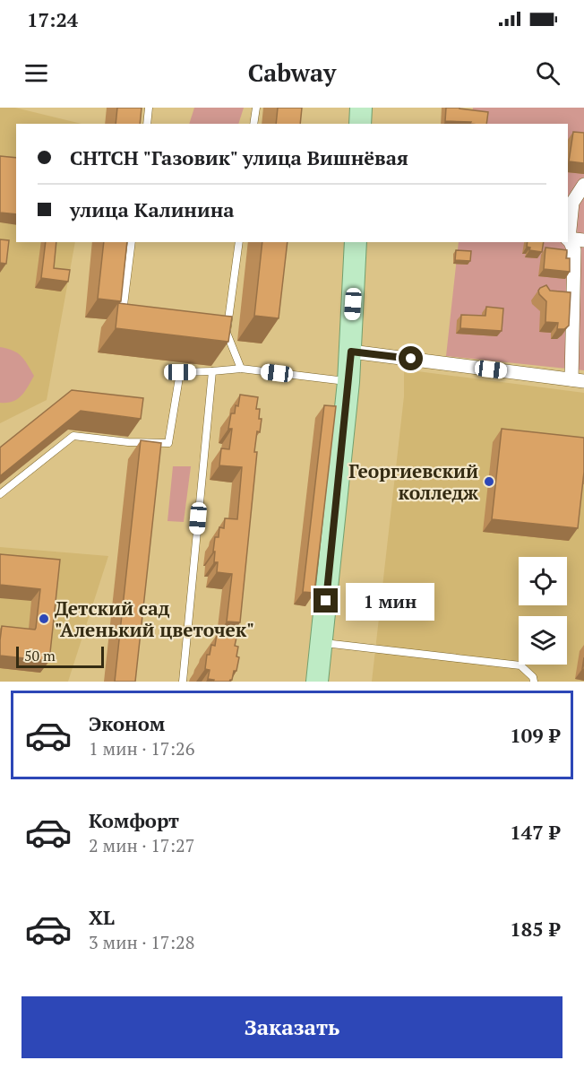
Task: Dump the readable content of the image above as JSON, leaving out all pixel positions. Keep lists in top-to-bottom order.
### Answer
{
  "places": ["Георгиевский колледж", "Детский сад \"Аленький цветочек\""],
  "scale_bar": "50 m",
  "page": {
    "status": "17:24",
    "header": "Cabway",
    "banner": ["СНТСН \"Газовик\" улица Вишнёвая", "улица Калинина"],
    "bubble": "1 мин",
    "scale": "50 m",
    "list": [
      {
        "name": "Эконом",
        "note": "1 мин · 17:26",
        "value": "109 ₽"
      },
      {
        "name": "Комфорт",
        "note": "2 мин · 17:27",
        "value": "147 ₽"
      },
      {
        "name": "XL",
        "note": "3 мин · 17:28",
        "value": "185 ₽"
      }
    ],
    "buttons": "Заказать"
  }
}
